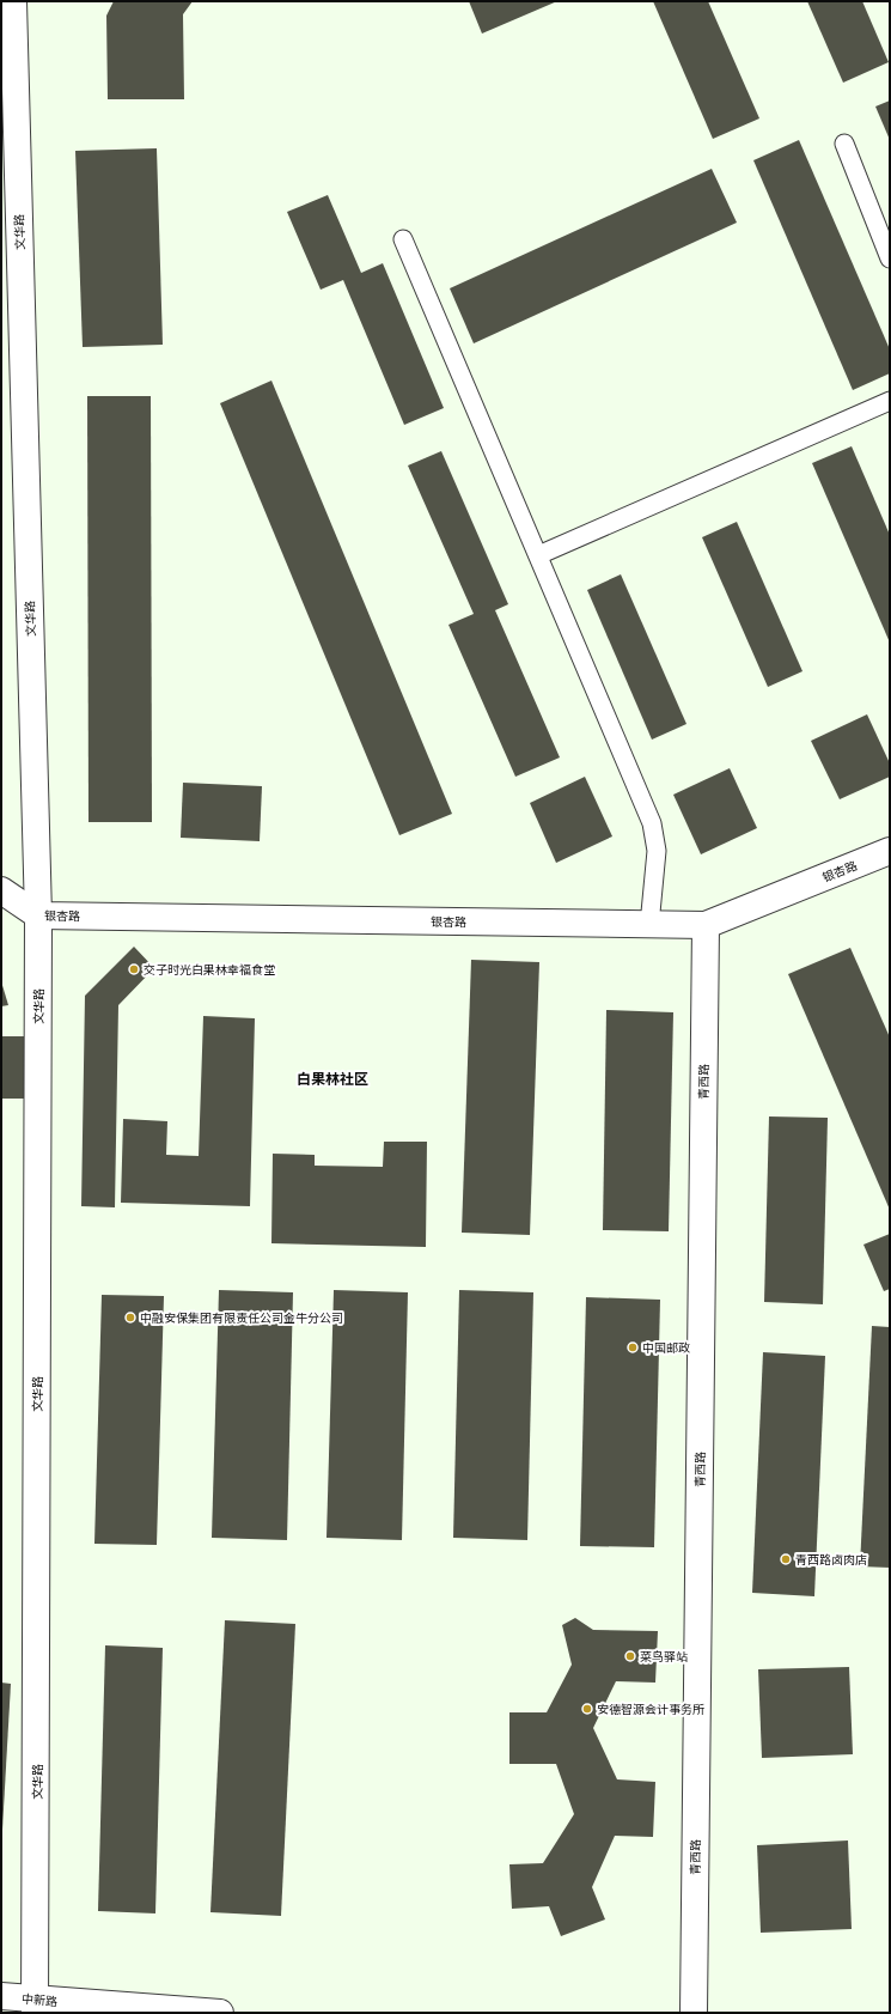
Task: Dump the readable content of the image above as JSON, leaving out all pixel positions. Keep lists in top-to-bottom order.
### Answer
{
  "streets": {
    "street": [
      "文华路",
      "银杏路",
      "青西路",
      "中新路"
    ]
  },
  "crossings": [
    ["文华路", "银杏路"],
    ["文华路", "中新路"],
    ["银杏路", "青西路"]
  ],
  "districts": ["白果林社区"],
  "places": [
    "交子时光白果林幸福食堂",
    "中融安保集团有限责任公司金牛分公司",
    "中国邮政",
    "青西路卤肉店",
    "菜鸟驿站",
    "安德智源会计事务所"
  ]
}
